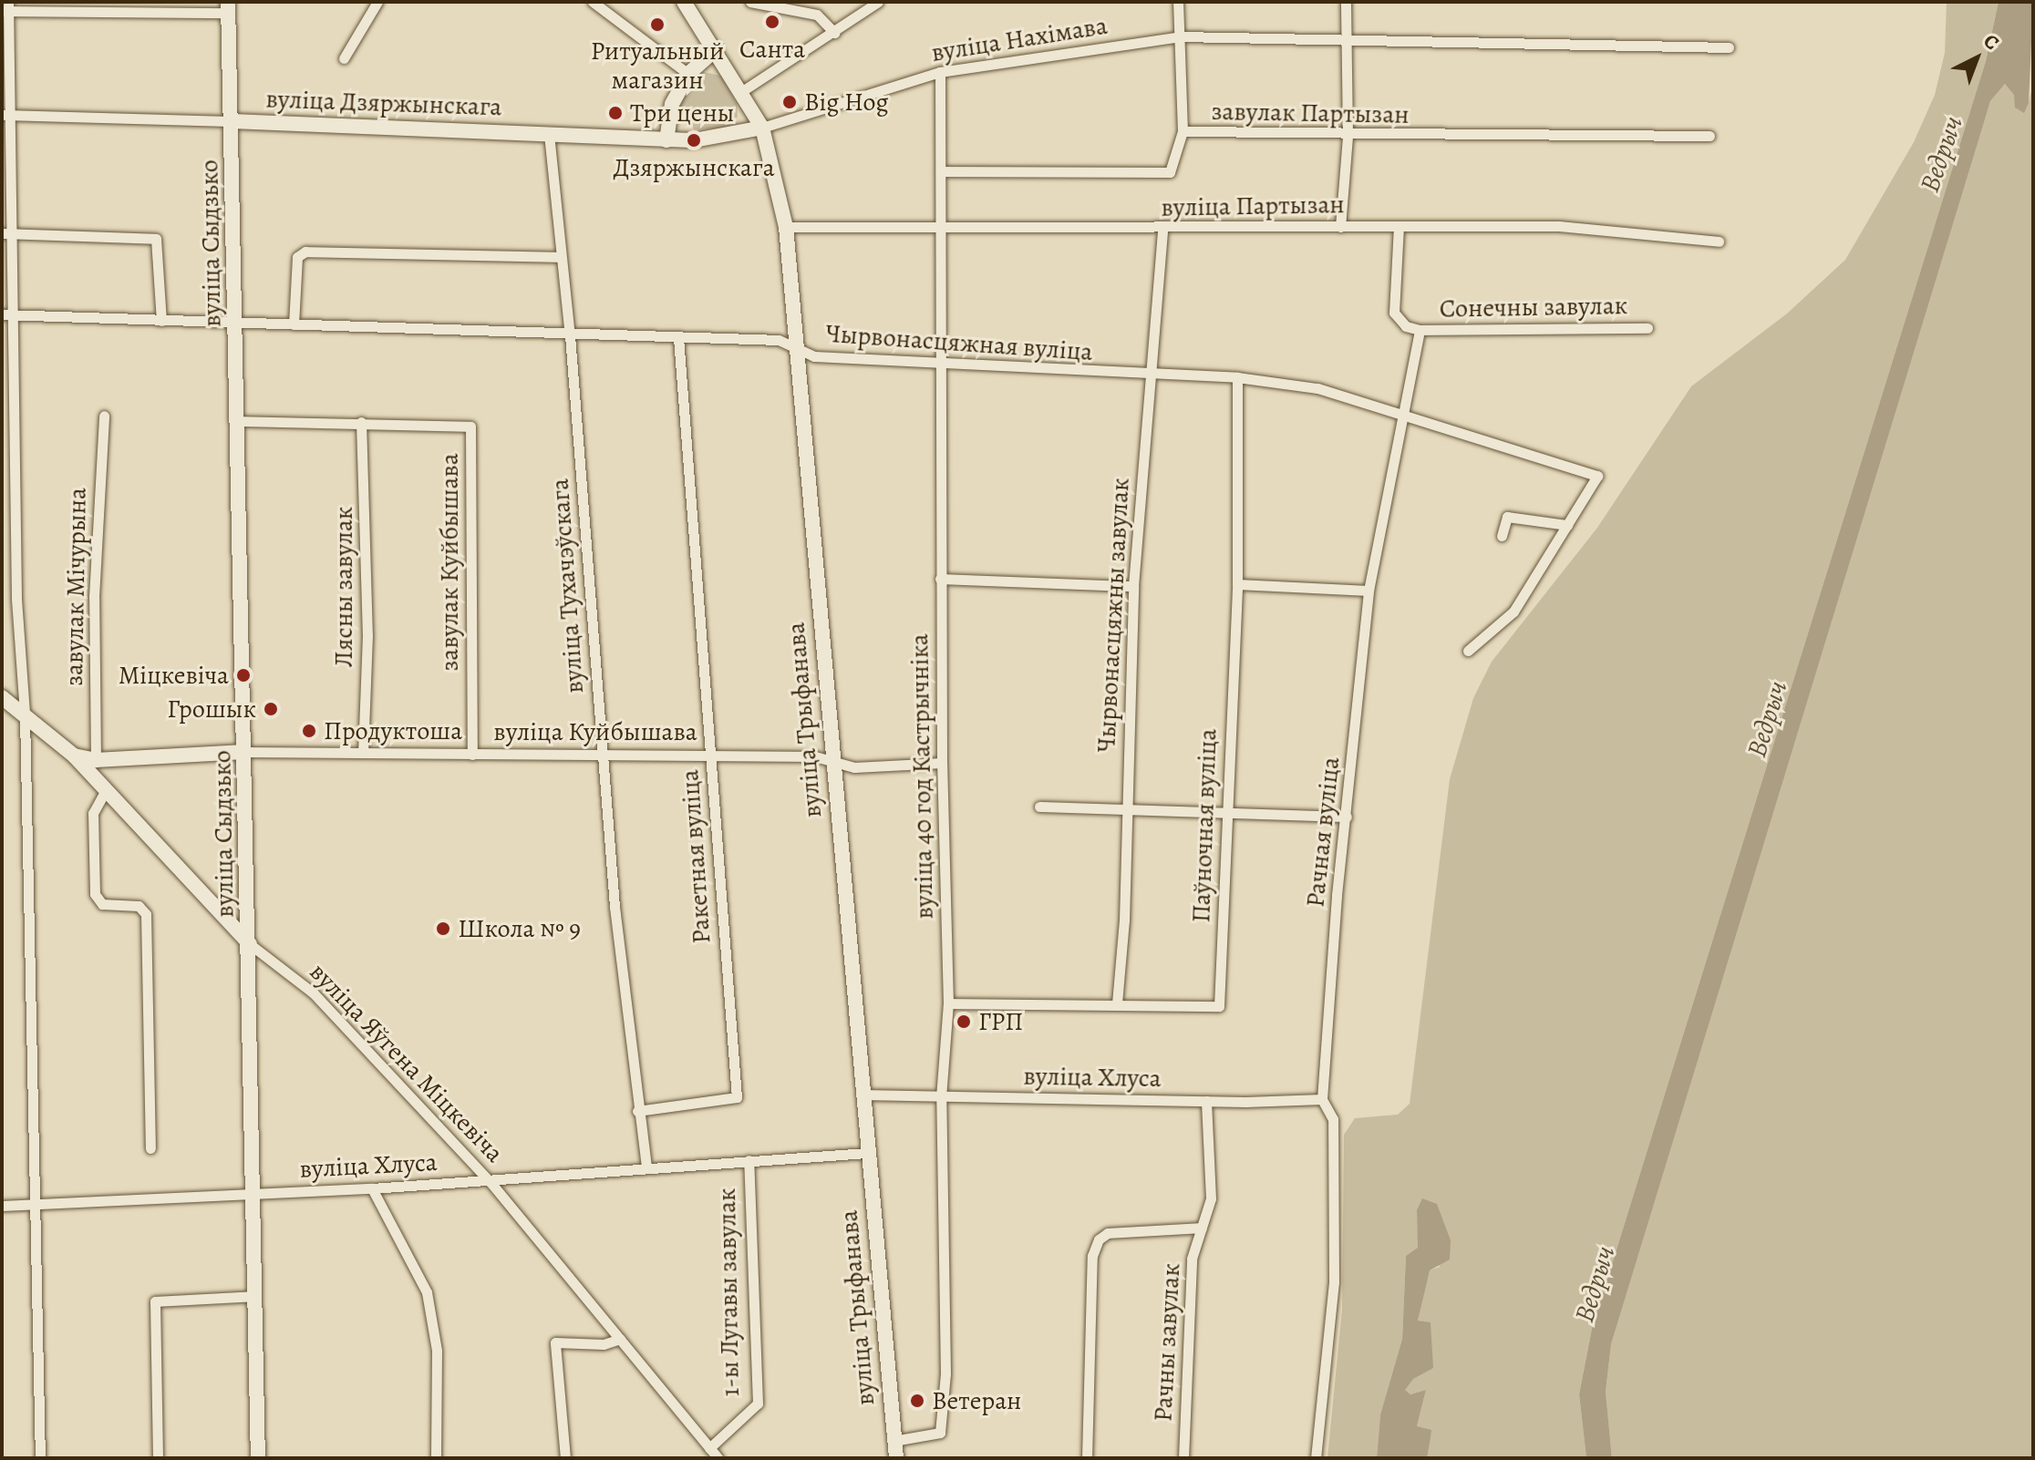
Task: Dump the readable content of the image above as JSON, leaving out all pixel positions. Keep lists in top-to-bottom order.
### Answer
{
  "streets": {
    "street": [
      "вуліца Нахімава",
      "вуліца Дзяржынскага",
      "завулак Партызан",
      "вуліца Партызан",
      "вуліца Сыдзько",
      "Сонечны завулак",
      "Чырвонасцяжная вуліца",
      "завулак Куйбышава",
      "вуліца Тухачэўскага",
      "завулак Мічурына",
      "Лясны завулак",
      "Чырвонасцяжны завулак",
      "вуліца Трыфанава",
      "вуліца Куйбышава",
      "вуліца 40 год Кастрычніка",
      "Паўночная вуліца",
      "Рачная вуліца",
      "Ракетная вуліца",
      "вуліца Яўгена Міцкевіча",
      "вуліца Хлуса",
      "1-ы Лугавы завулак",
      "Рачны завулак"
    ]
  },
  "crossings": [
    ["вуліца Нахімава", "вуліца Дзяржынскага"],
    ["вуліца Нахімава", "вуліца Трыфанава"],
    ["вуліца Нахімава", "вуліца 40 год Кастрычніка"],
    ["вуліца Дзяржынскага", "вуліца Сыдзько"],
    ["вуліца Дзяржынскага", "вуліца Тухачэўскага"],
    ["вуліца Дзяржынскага", "вуліца Трыфанава"],
    ["завулак Партызан", "вуліца 40 год Кастрычніка"],
    ["вуліца Партызан", "Чырвонасцяжны завулак"],
    ["вуліца Партызан", "вуліца Трыфанава"],
    ["вуліца Партызан", "вуліца 40 год Кастрычніка"],
    ["вуліца Сыдзько", "Чырвонасцяжная вуліца"],
    ["вуліца Сыдзько", "завулак Куйбышава"],
    ["вуліца Сыдзько", "вуліца Куйбышава"],
    ["вуліца Сыдзько", "вуліца Яўгена Міцкевіча"],
    ["вуліца Сыдзько", "вуліца Хлуса"],
    ["Сонечны завулак", "Рачная вуліца"],
    ["Чырвонасцяжная вуліца", "вуліца Тухачэўскага"],
    ["Чырвонасцяжная вуліца", "Чырвонасцяжны завулак"],
    ["Чырвонасцяжная вуліца", "вуліца Трыфанава"],
    ["Чырвонасцяжная вуліца", "вуліца 40 год Кастрычніка"],
    ["Чырвонасцяжная вуліца", "Паўночная вуліца"],
    ["Чырвонасцяжная вуліца", "Рачная вуліца"],
    ["Чырвонасцяжная вуліца", "Ракетная вуліца"],
    ["завулак Куйбышава", "Лясны завулак"],
    ["завулак Куйбышава", "вуліца Куйбышава"],
    ["вуліца Тухачэўскага", "вуліца Куйбышава"],
    ["вуліца Тухачэўскага", "Ракетная вуліца"],
    ["вуліца Тухачэўскага", "вуліца Хлуса"],
    ["завулак Мічурына", "вуліца Куйбышава"],
    ["Лясны завулак", "вуліца Куйбышава"],
    ["Чырвонасцяжны завулак", "Паўночная вуліца"],
    ["вуліца Трыфанава", "вуліца Куйбышава"],
    ["вуліца Трыфанава", "вуліца 40 год Кастрычніка"],
    ["вуліца Трыфанава", "вуліца Хлуса"],
    ["вуліца Куйбышава", "вуліца 40 год Кастрычніка"],
    ["вуліца Куйбышава", "Ракетная вуліца"],
    ["вуліца Куйбышава", "вуліца Яўгена Міцкевіча"],
    ["вуліца 40 год Кастрычніка", "Паўночная вуліца"],
    ["вуліца 40 год Кастрычніка", "вуліца Хлуса"],
    ["Рачная вуліца", "вуліца Хлуса"],
    ["вуліца Яўгена Міцкевіча", "вуліца Хлуса"],
    ["вуліца Яўгена Міцкевіча", "1-ы Лугавы завулак"],
    ["вуліца Хлуса", "1-ы Лугавы завулак"],
    ["вуліца Хлуса", "Рачны завулак"]
  ],
  "water": ["Ведрыч"],
  "places": [
    "Санта",
    "Ритуальный магазин",
    "Big Hog",
    "Три цены",
    "Дзяржынскага",
    "Міцкевіча",
    "Грошык",
    "Продуктоша",
    "Школа № 9",
    "ГРП",
    "Ветеран"
  ],
  "north": "top right"
}
